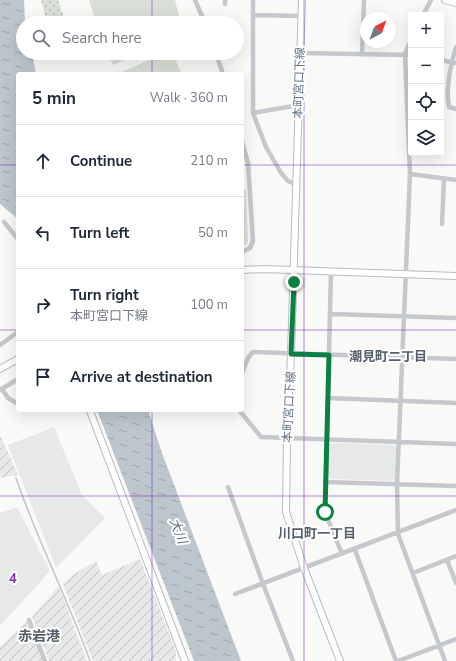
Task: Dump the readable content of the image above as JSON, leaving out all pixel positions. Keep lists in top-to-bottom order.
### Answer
{
  "streets": {
    "street": ["本町宮口下線"]
  },
  "districts": ["潮見町二丁目", "川口町一丁目", "赤岩港"],
  "water": ["大川"],
  "north": "top right",
  "page": {
    "map_buttons": ["+", "−"],
    "search": "Search here",
    "heading": ["5 min", "Walk · 360 m"],
    "list": [
      ["Continue", "210 m"],
      ["Turn left", "50 m"],
      ["Turn right", "本町宮口下線", "100 m"],
      "Arrive at destination"
    ]
  },
  "grid": {
    "rows": ["4"]
  }
}
